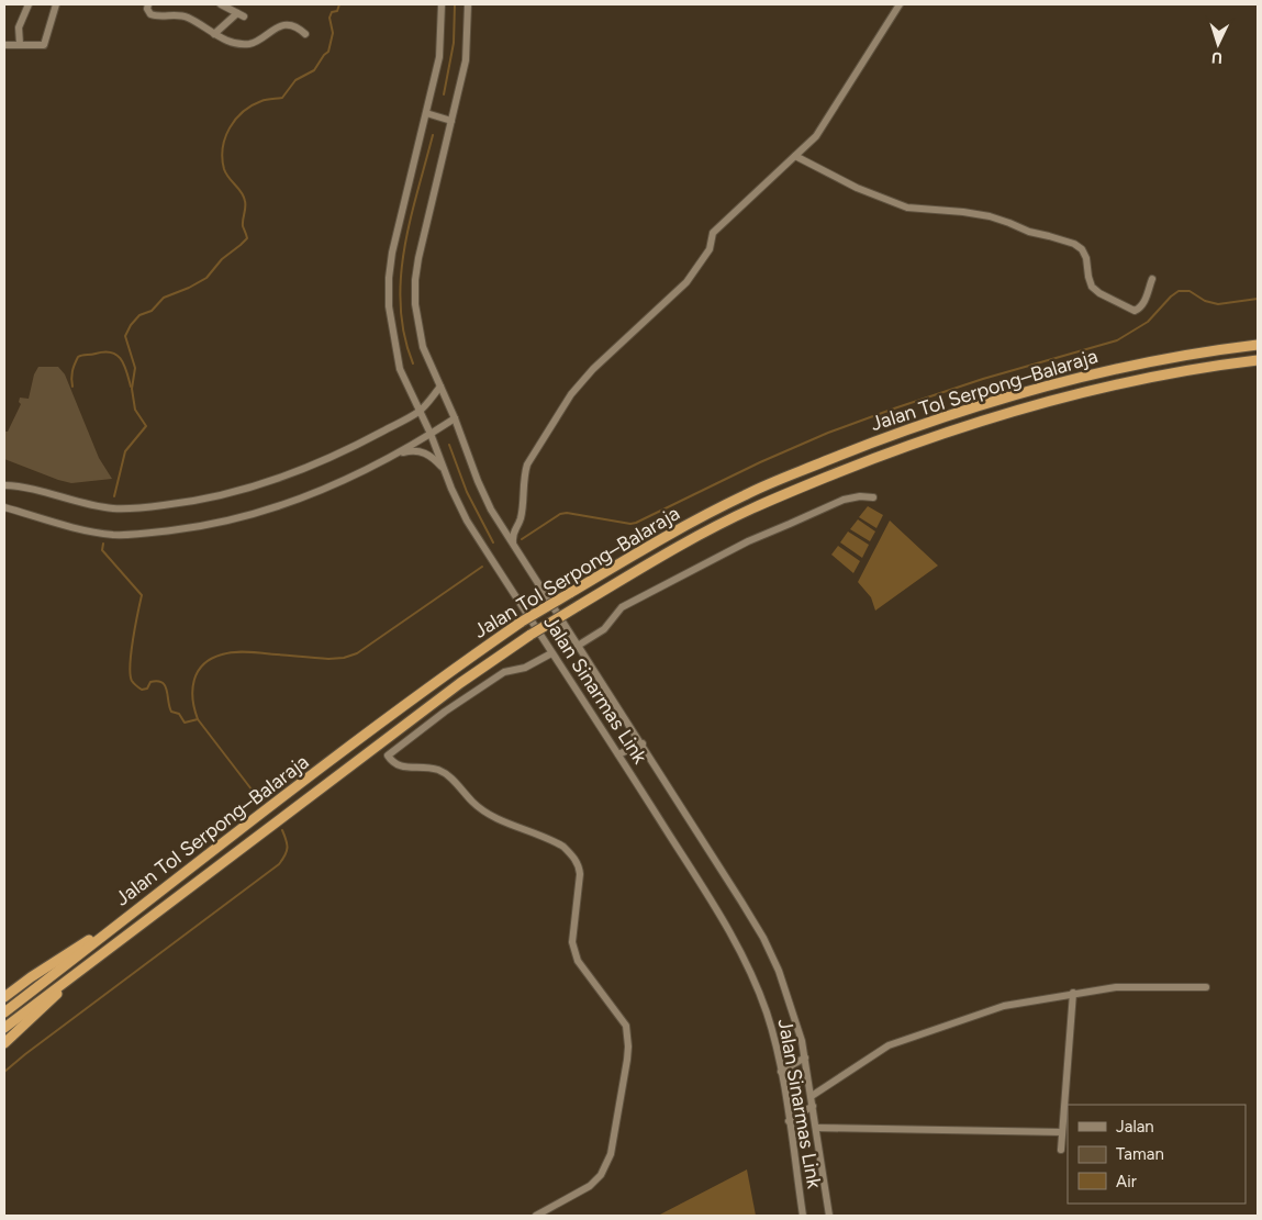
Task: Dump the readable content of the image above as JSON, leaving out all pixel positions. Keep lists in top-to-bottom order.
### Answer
{
  "streets": {
    "highway": ["Jalan Tol Serpong–Balaraja"],
    "street": ["Jalan Sinarmas Link"]
  },
  "legend": ["Jalan", "Taman", "Air"],
  "north": "bottom"
}
